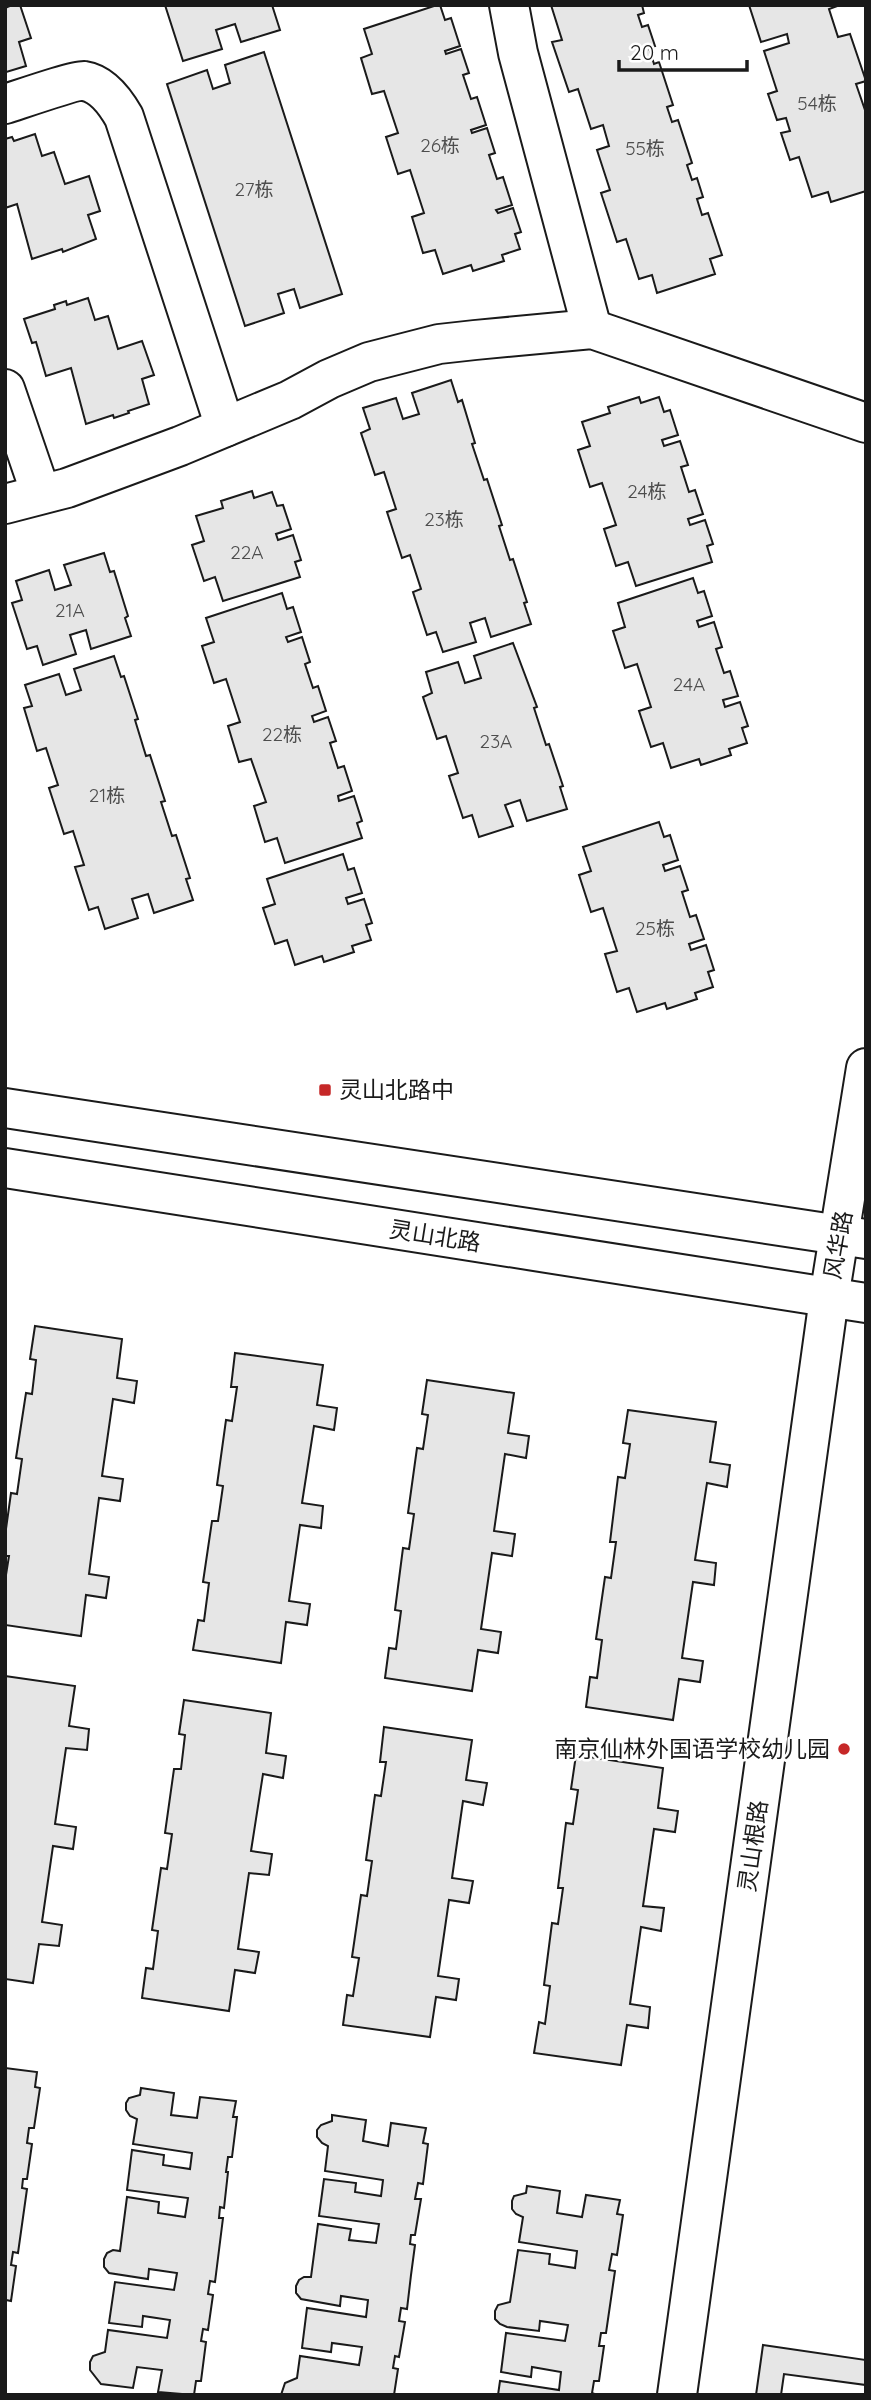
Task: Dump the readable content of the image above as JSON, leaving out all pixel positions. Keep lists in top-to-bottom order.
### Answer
{
  "streets": {
    "main road": ["灵山北路", "风华路", "灵山根路"]
  },
  "crossings": [
    ["灵山北路", "风华路"],
    ["灵山北路", "灵山根路"],
    ["风华路", "灵山根路"]
  ],
  "places": {
    "transit": ["灵山北路中"],
    "other": ["南京仙林外国语学校幼儿园"]
  },
  "house_numbers": [
    "54栋",
    "26栋",
    "55栋",
    "27栋",
    "24栋",
    "23栋",
    "22A",
    "21A",
    "24A",
    "22栋",
    "23A",
    "21栋",
    "25栋"
  ],
  "scale_bar": "20 m"
}
